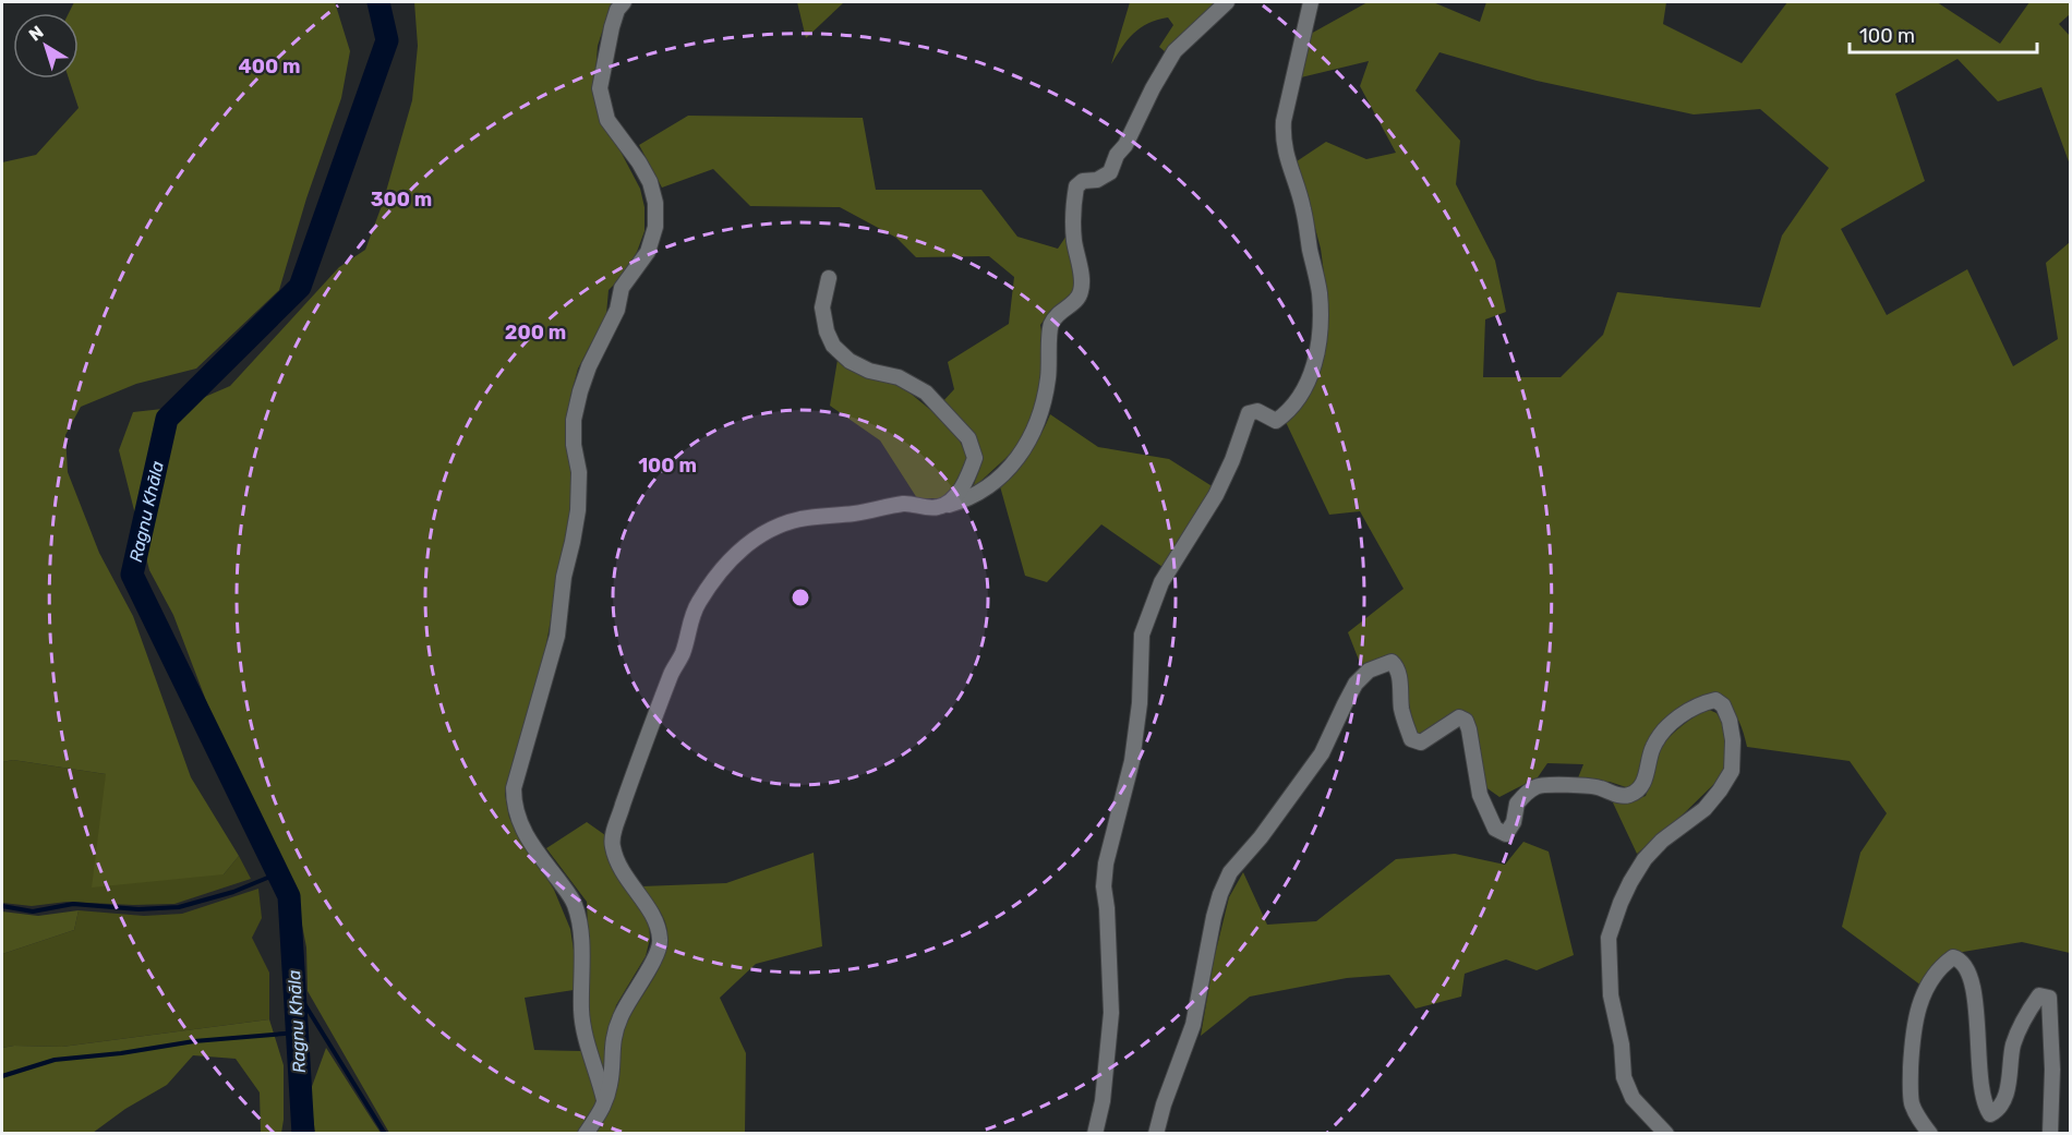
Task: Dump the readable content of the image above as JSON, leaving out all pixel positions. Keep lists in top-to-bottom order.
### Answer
{
  "water": ["Ragnu Khāla"],
  "scale_bar": "100 m",
  "north": "top left",
  "rings": [
    "400 m",
    "300 m",
    "200 m",
    "100 m"
  ]
}
